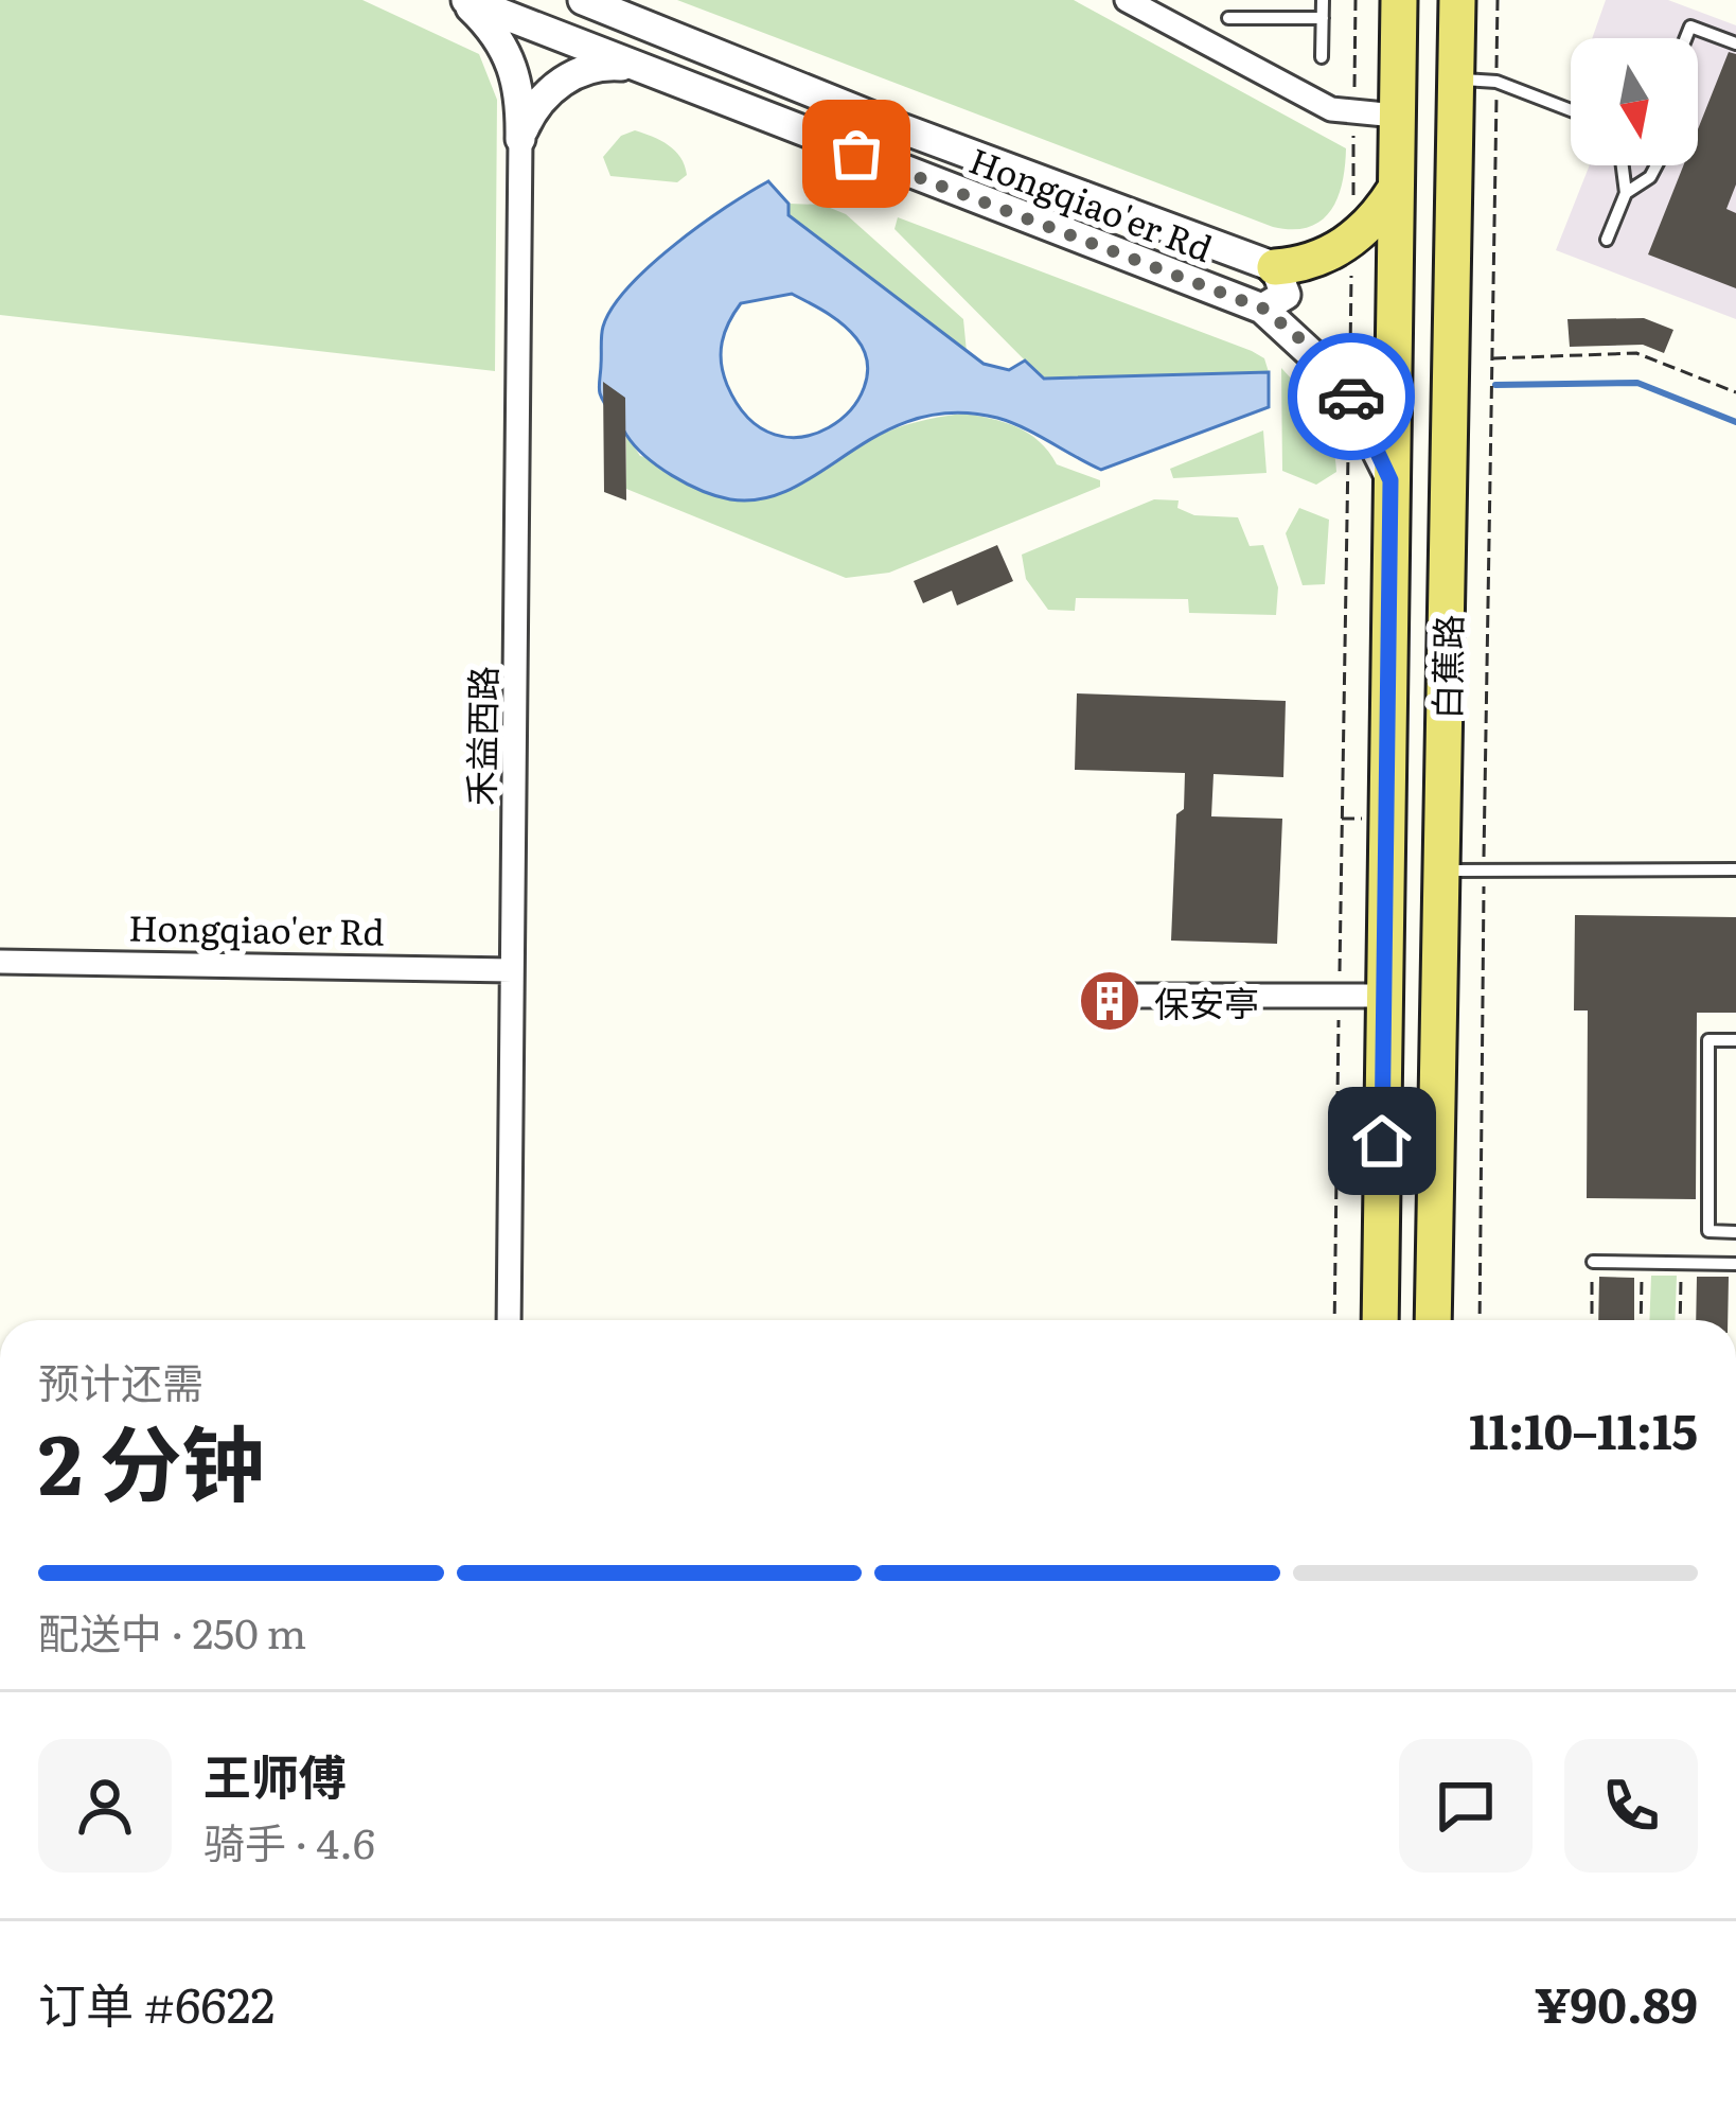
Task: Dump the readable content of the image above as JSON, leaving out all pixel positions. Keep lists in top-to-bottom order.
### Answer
{
  "streets": {
    "main road": ["白蕉路"],
    "street": ["Hongqiao'er Rd", "禾益西路"]
  },
  "crossings": [
    ["Hongqiao'er Rd", "白蕉路"],
    ["Hongqiao'er Rd", "禾益西路"]
  ],
  "places": {
    "building": ["保安亭"]
  },
  "north": "bottom",
  "page": {
    "heading": ["2 分钟", "预计还需", "11:10–11:15"],
    "panel": [
      "王师傅",
      "骑手 · 4.6",
      "订单 #6622",
      "¥90.89"
    ],
    "bar": "配送中 · 250 m"
  }
}
